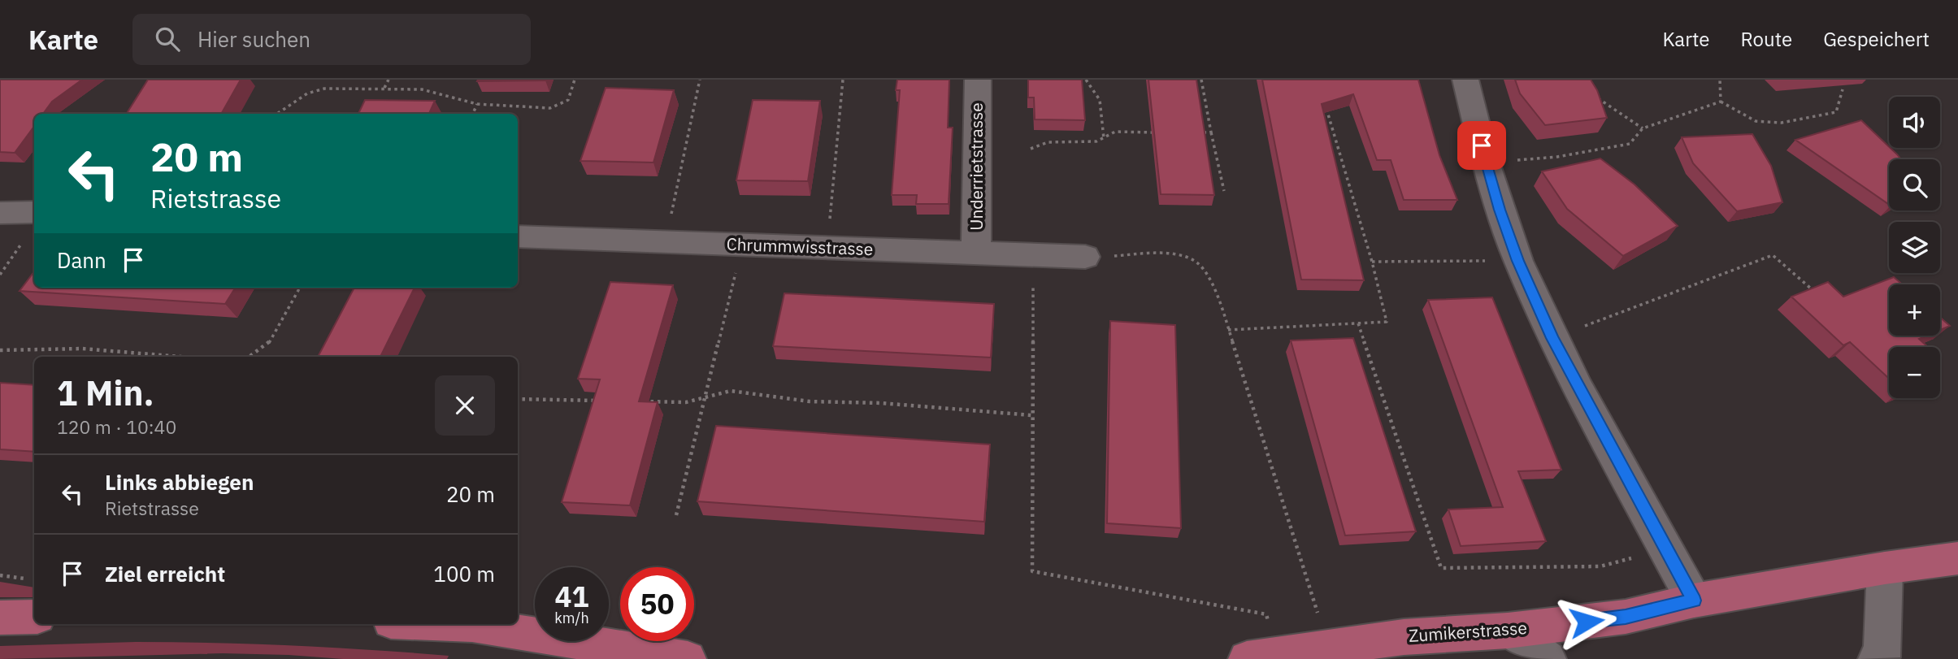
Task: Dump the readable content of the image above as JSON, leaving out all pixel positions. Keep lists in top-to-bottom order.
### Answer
{
  "streets": {
    "main road": ["Zumikerstrasse"],
    "street": ["Underrietstrasse", "Chrummwisstrasse"]
  },
  "crossings": [
    ["Underrietstrasse", "Chrummwisstrasse"]
  ],
  "page": {
    "header": "Karte",
    "search": "Hier suchen",
    "nav": ["Karte", "Route", "Gespeichert"],
    "map_buttons": ["+", "−"],
    "turn": ["20 m", "Rietstrasse"],
    "then": "Dann",
    "heading": ["1 Min.", "120 m · 10:40"],
    "list": [
      {
        "name": "Links abbiegen",
        "note": "Rietstrasse",
        "value": "20 m"
      },
      {
        "name": "Ziel erreicht",
        "value": "100 m"
      }
    ],
    "speed": "41 km/h",
    "limit": "50"
  }
}
